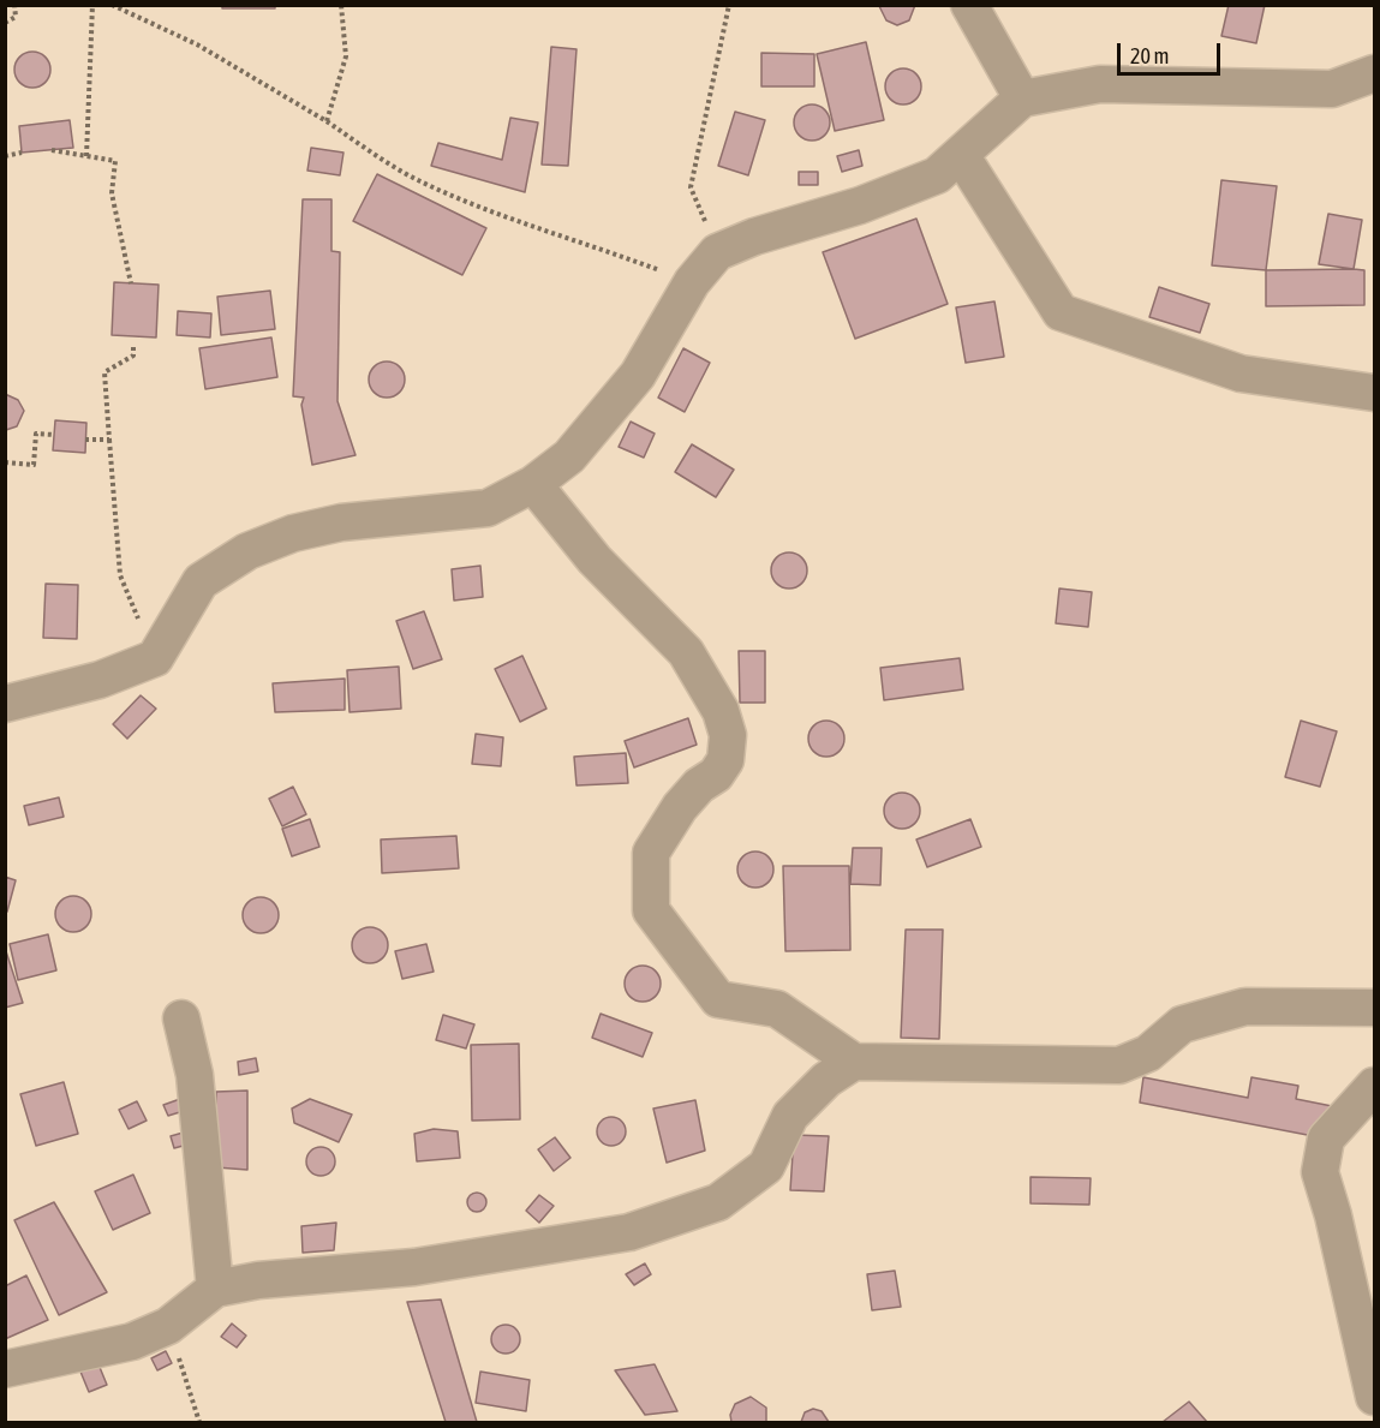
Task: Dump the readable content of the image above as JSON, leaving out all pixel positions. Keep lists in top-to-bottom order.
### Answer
{
  "scale_bar": "20 m"
}
